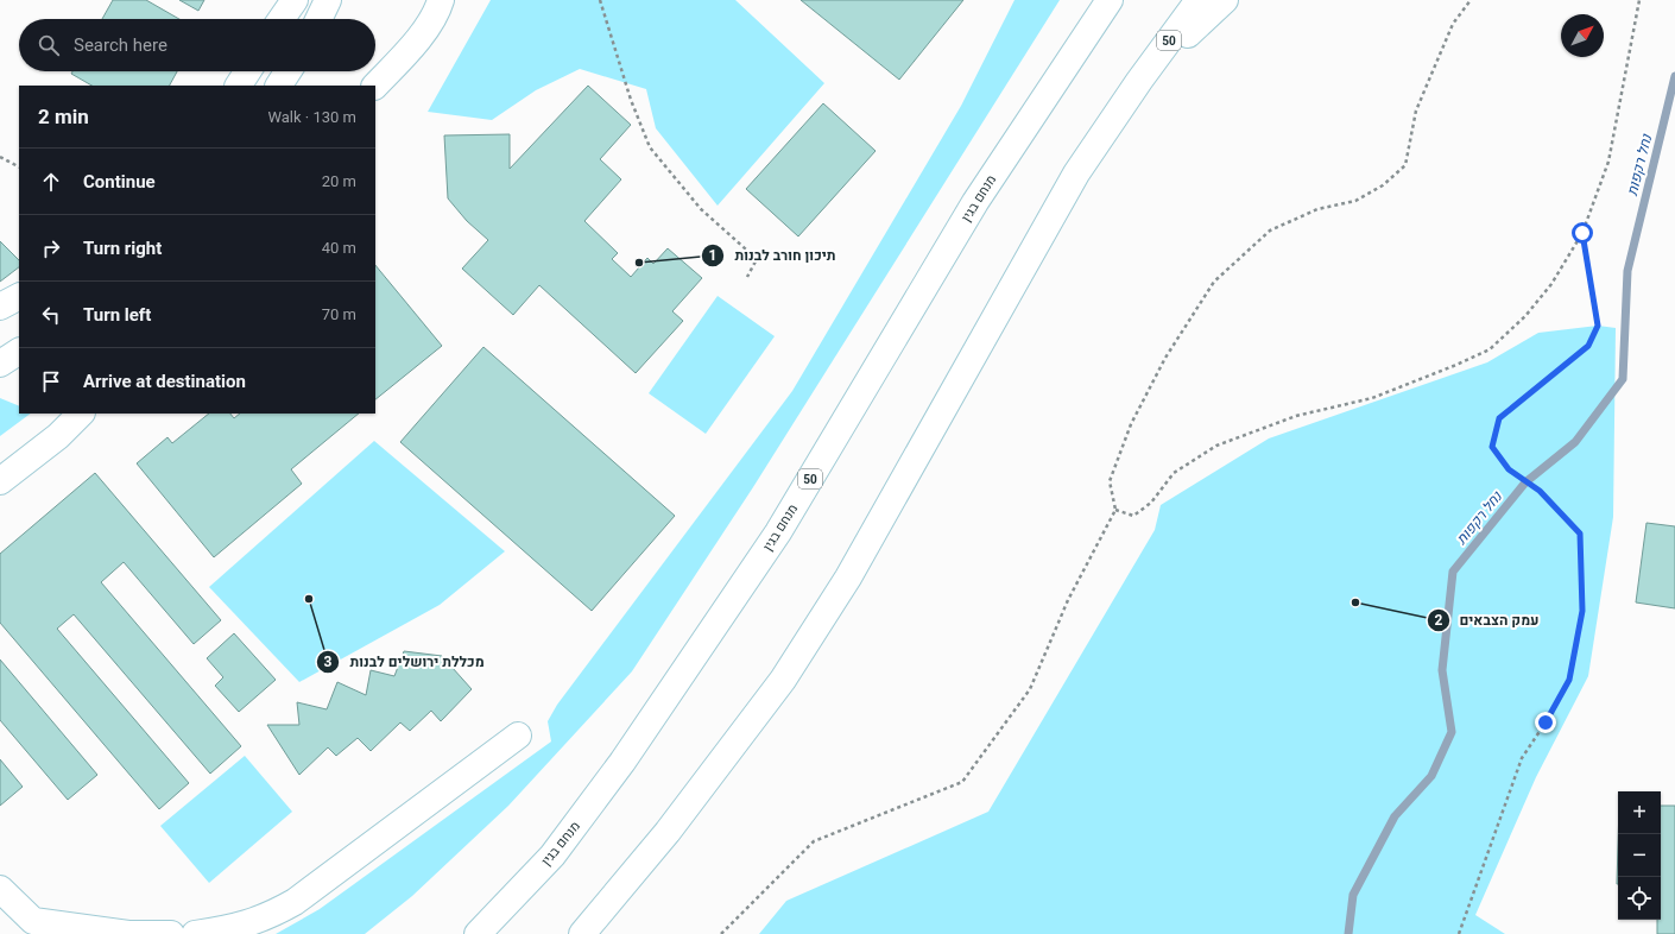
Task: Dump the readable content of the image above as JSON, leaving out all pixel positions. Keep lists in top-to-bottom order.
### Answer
{
  "streets": {
    "main road": ["50", "מנחם בגין"]
  },
  "water": ["נחל רקפות"],
  "places": ["תיכון חורב לבנות", "מכללת ירושלים לבנות", "עמק הצבאים"],
  "north": "top right",
  "page": {
    "search": "Search here",
    "heading": ["2 min", "Walk · 130 m"],
    "list": [
      ["Continue", "20 m"],
      ["Turn right", "40 m"],
      ["Turn left", "70 m"],
      "Arrive at destination"
    ],
    "map_buttons": ["+", "−"]
  }
}
